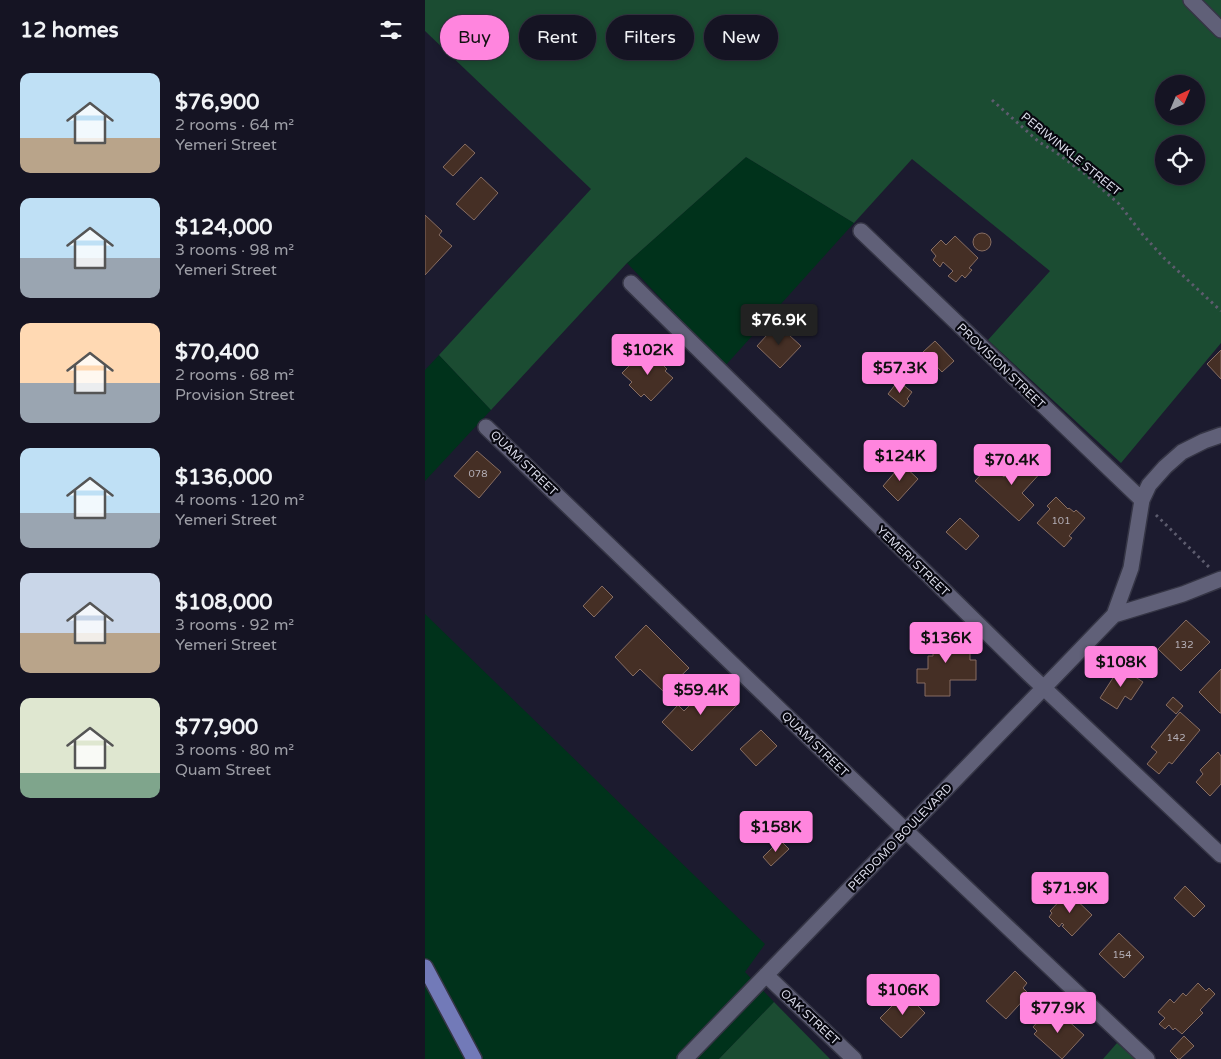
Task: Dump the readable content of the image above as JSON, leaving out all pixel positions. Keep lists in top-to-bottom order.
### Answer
{
  "streets": {
    "street": [
      "PROVISION STREET",
      "QUAM STREET",
      "YEMERI STREET",
      "PERDOMO BOULEVARD",
      "OAK STREET"
    ],
    "path": ["PERIWINKLE STREET"]
  },
  "crossings": [
    ["PROVISION STREET", "PERDOMO BOULEVARD"],
    ["QUAM STREET", "PERDOMO BOULEVARD"],
    ["YEMERI STREET", "PERDOMO BOULEVARD"],
    ["PERDOMO BOULEVARD", "OAK STREET"]
  ],
  "house_numbers": [
    "078",
    "101",
    "132",
    "142",
    "154"
  ],
  "north": "top right",
  "page": {
    "heading": "12 homes",
    "chip": [
      "Buy",
      "Rent",
      "Filters",
      "New"
    ],
    "list": [
      {
        "name": "$76,900",
        "note": "2 rooms · 64 m² · Yemeri Street"
      },
      {
        "name": "$124,000",
        "note": "3 rooms · 98 m² · Yemeri Street"
      },
      {
        "name": "$70,400",
        "note": "2 rooms · 68 m² · Provision Street"
      },
      {
        "name": "$136,000",
        "note": "4 rooms · 120 m² · Yemeri Street"
      },
      {
        "name": "$108,000",
        "note": "3 rooms · 92 m² · Yemeri Street"
      },
      {
        "name": "$77,900",
        "note": "3 rooms · 80 m² · Quam Street"
      }
    ],
    "price": [
      "$76.9K",
      "$102K",
      "$57.3K",
      "$124K",
      "$70.4K",
      "$136K",
      "$108K",
      "$59.4K",
      "$158K",
      "$71.9K",
      "$106K",
      "$77.9K"
    ]
  }
}
